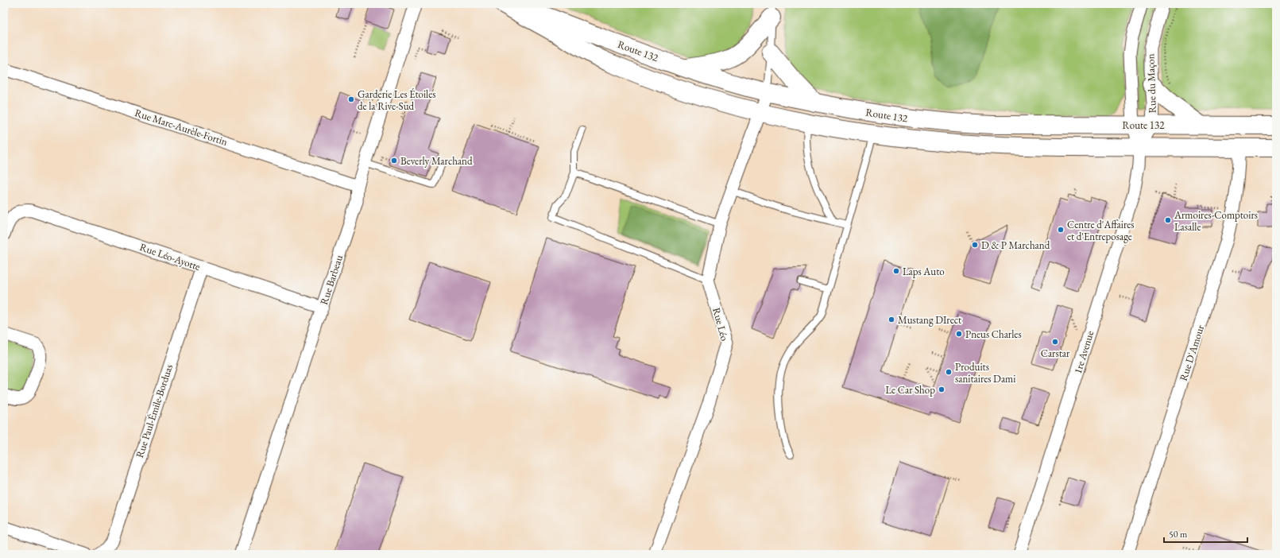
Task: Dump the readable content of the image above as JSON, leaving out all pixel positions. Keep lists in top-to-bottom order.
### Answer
{
  "streets": {
    "highway": ["Route 132"],
    "street": [
      "Rue du Maçon",
      "Rue Marc-Aurèle-Fortin",
      "Rue Léo-Ayotte",
      "Rue Barbeau",
      "Rue Léo",
      "1re Avenue",
      "Rue D'Amour",
      "Rue Paul-Émile-Borduas"
    ]
  },
  "crossings": [
    ["Route 132", "Rue du Maçon"],
    ["Route 132", "Rue Léo"],
    ["Route 132", "1re Avenue"],
    ["Route 132", "Rue D'Amour"],
    ["Rue du Maçon", "1re Avenue"],
    ["Rue Marc-Aurèle-Fortin", "Rue Barbeau"],
    ["Rue Léo-Ayotte", "Rue Barbeau"],
    ["Rue Léo-Ayotte", "Rue Paul-Émile-Borduas"]
  ],
  "places": [
    "Garderie Les Étoiles de la Rive-Sud",
    "Beverly Marchand",
    "Armoires-Comptoirs Lasalle",
    "Centre d'Affaires et d'Entreposage",
    "D & P Marchand",
    "Laps Auto",
    "Mustang DIrect",
    "Pneus Charles",
    "Carstar",
    "Produits sanitaires Dami",
    "Le Car Shop"
  ],
  "scale_bar": "50 m"
}
